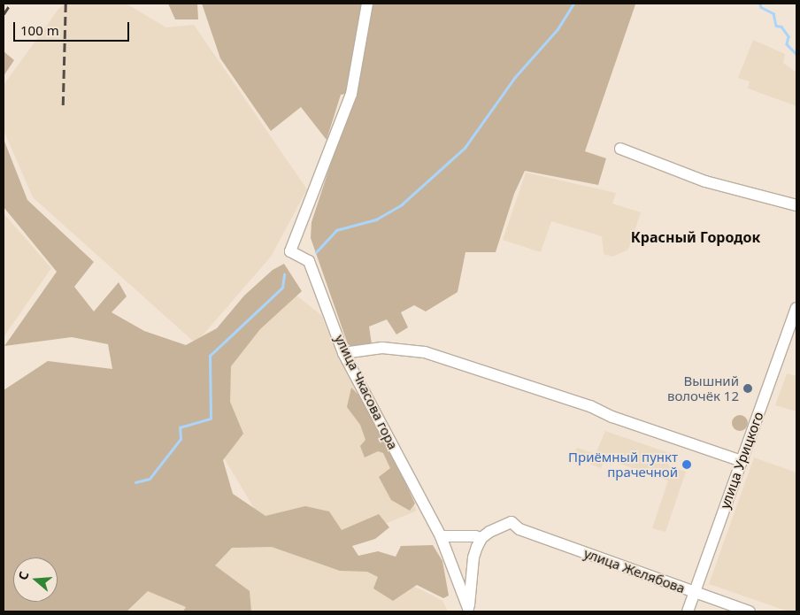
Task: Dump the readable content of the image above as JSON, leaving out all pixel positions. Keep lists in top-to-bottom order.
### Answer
{
  "streets": {
    "street": ["улица Чкасова гора", "улица Урицкого", "улица Желябова"]
  },
  "crossings": [
    ["улица Урицкого", "улица Желябова"]
  ],
  "districts": ["Красный Городок"],
  "places": ["Вышний волочёк 12", "Приёмный пункт прачечной"],
  "scale_bar": "100 m",
  "north": "left"
}
